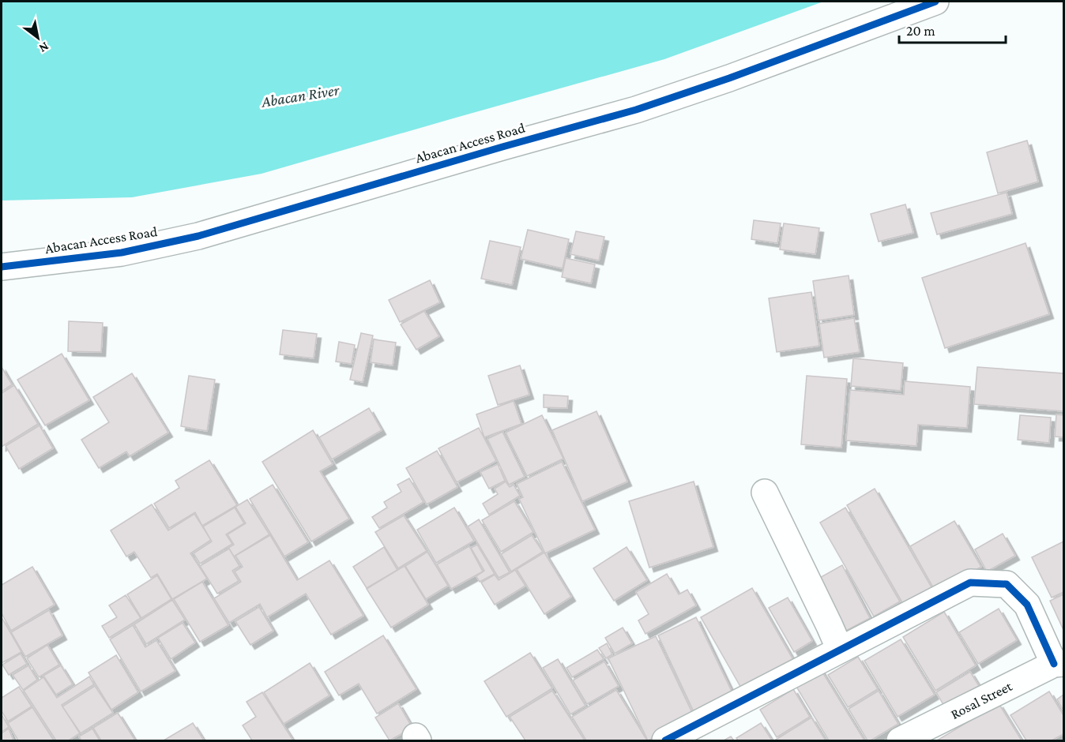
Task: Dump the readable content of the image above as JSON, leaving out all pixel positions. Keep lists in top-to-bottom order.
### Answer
{
  "streets": {
    "street": ["Abacan Access Road", "Rosal Street"]
  },
  "water": ["Abacan River"],
  "scale_bar": "20 m",
  "north": "bottom right"
}
